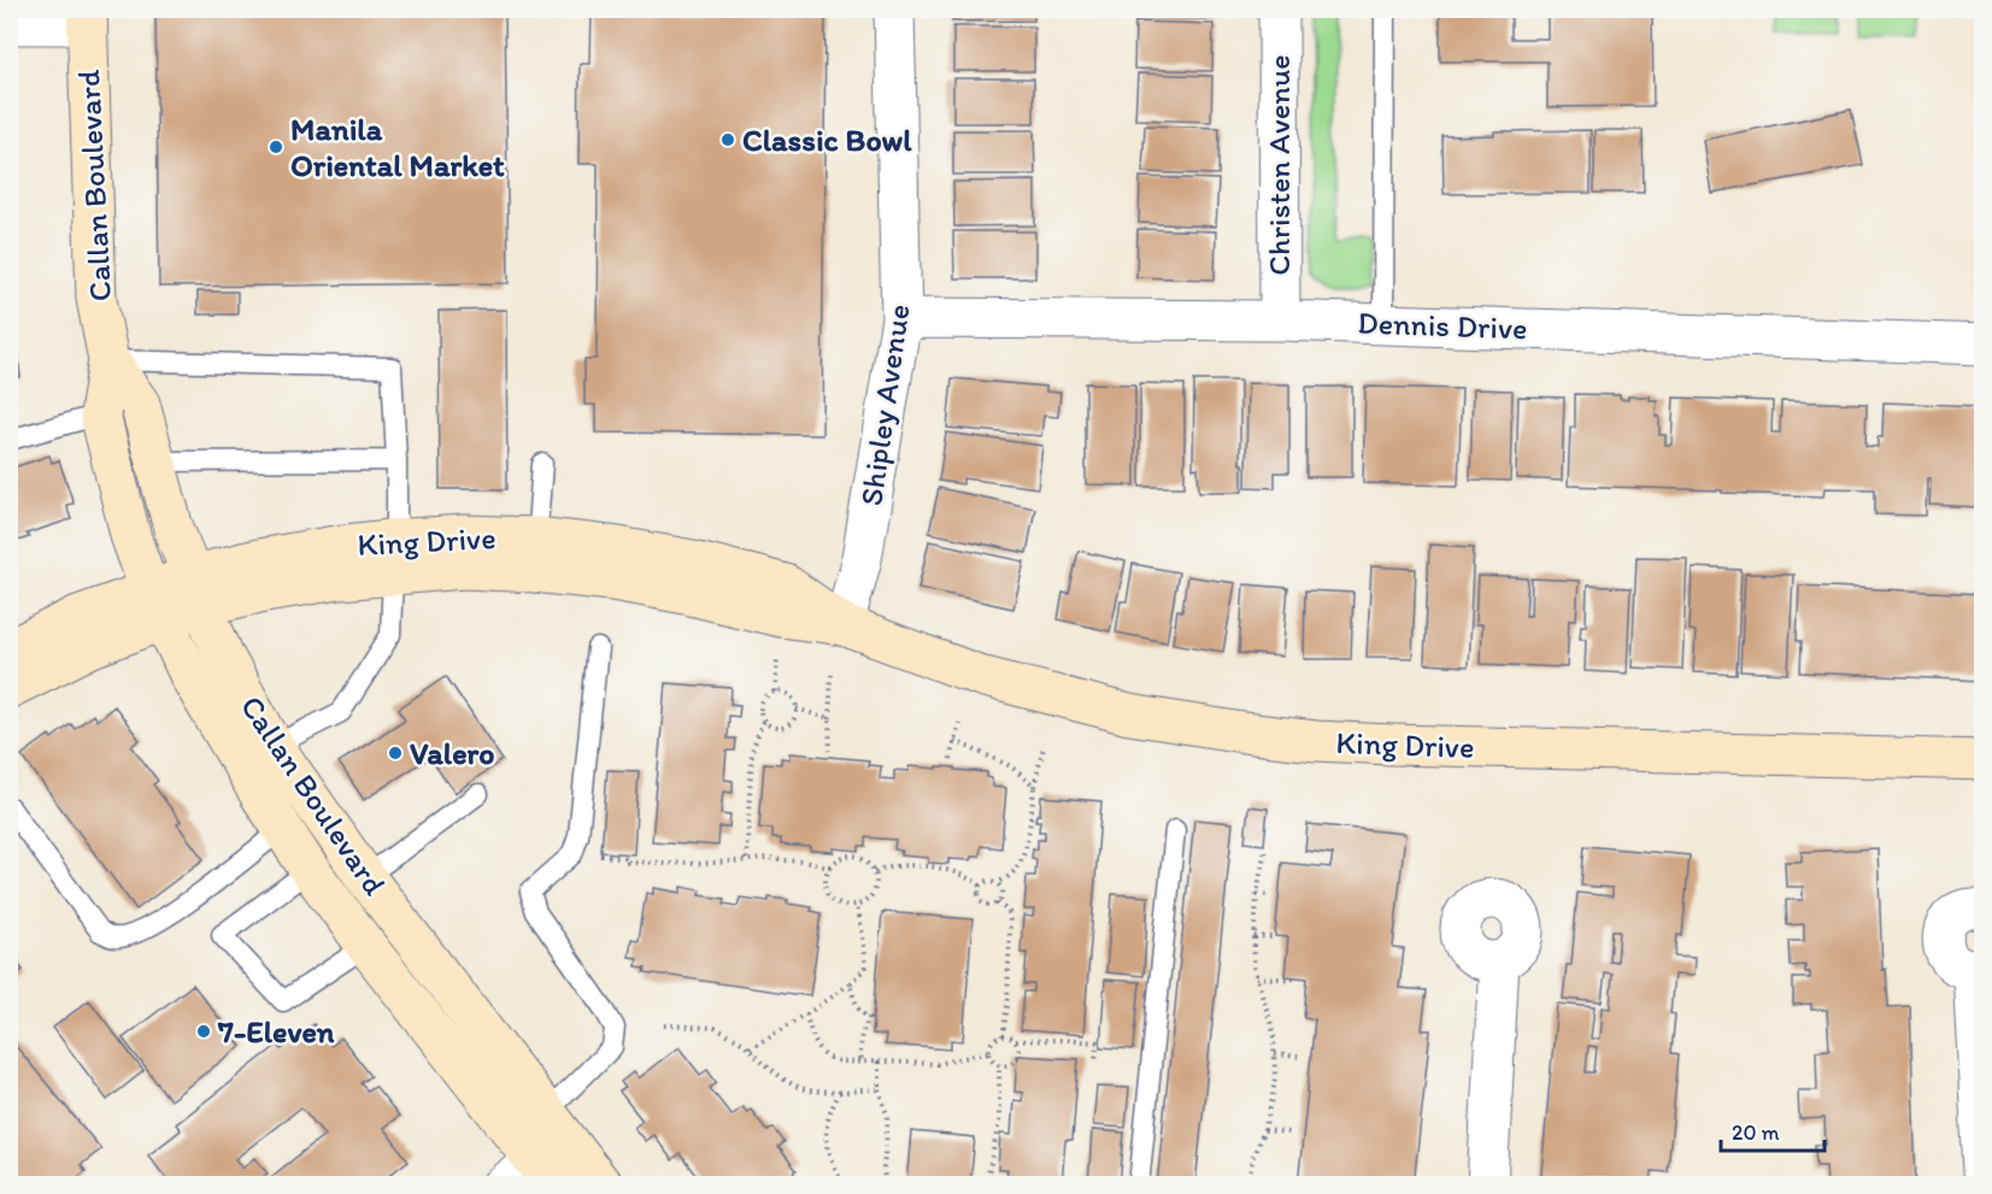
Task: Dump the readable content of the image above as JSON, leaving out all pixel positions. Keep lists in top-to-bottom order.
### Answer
{
  "streets": {
    "street": [
      "Christen Avenue",
      "Callan Boulevard",
      "Dennis Drive",
      "Shipley Avenue",
      "King Drive"
    ]
  },
  "crossings": [
    ["Christen Avenue", "Dennis Drive"],
    ["Callan Boulevard", "King Drive"],
    ["Dennis Drive", "Shipley Avenue"],
    ["Shipley Avenue", "King Drive"]
  ],
  "places": [
    "Classic Bowl",
    "Manila Oriental Market",
    "Valero",
    "7-Eleven"
  ],
  "scale_bar": "20 m"
}
